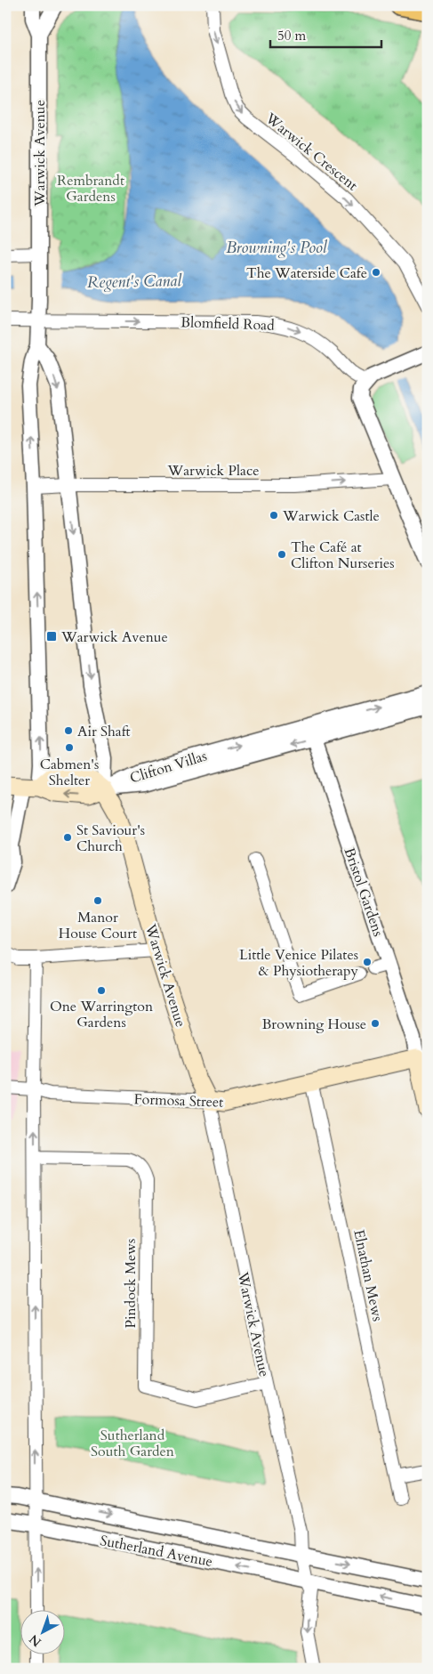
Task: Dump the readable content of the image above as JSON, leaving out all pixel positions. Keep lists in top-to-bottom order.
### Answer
{
  "streets": {
    "main road": ["Warwick Avenue", "Formosa Street"],
    "street": [
      "Warwick Crescent",
      "Blomfield Road",
      "Warwick Place",
      "Clifton Villas",
      "Bristol Gardens",
      "Elnathan Mews",
      "Pindock Mews",
      "Sutherland Avenue"
    ]
  },
  "crossings": [
    ["Warwick Avenue", "Blomfield Road"],
    ["Warwick Avenue", "Clifton Villas"],
    ["Warwick Avenue", "Formosa Street"],
    ["Warwick Avenue", "Pindock Mews"],
    ["Warwick Avenue", "Sutherland Avenue"],
    ["Clifton Villas", "Bristol Gardens"],
    ["Bristol Gardens", "Formosa Street"],
    ["Formosa Street", "Elnathan Mews"]
  ],
  "one_way": ["Warwick Crescent", "Blomfield Road", "Warwick Place"],
  "water": ["Browning's Pool", "Regent's Canal"],
  "parks": ["Rembrandt Gardens", "Sutherland South Garden"],
  "places": {
    "other": [
      "The Waterside Cafe",
      "Warwick Castle",
      "The Café at Clifton Nurseries",
      "Air Shaft",
      "Cabmen's Shelter",
      "St Saviour's Church",
      "Manor House Court",
      "Little Venice Pilates & Physiotherapy",
      "One Warrington Gardens",
      "Browning House"
    ],
    "transit": ["Warwick Avenue"]
  },
  "scale_bar": "50 m",
  "north": "bottom left"
}
